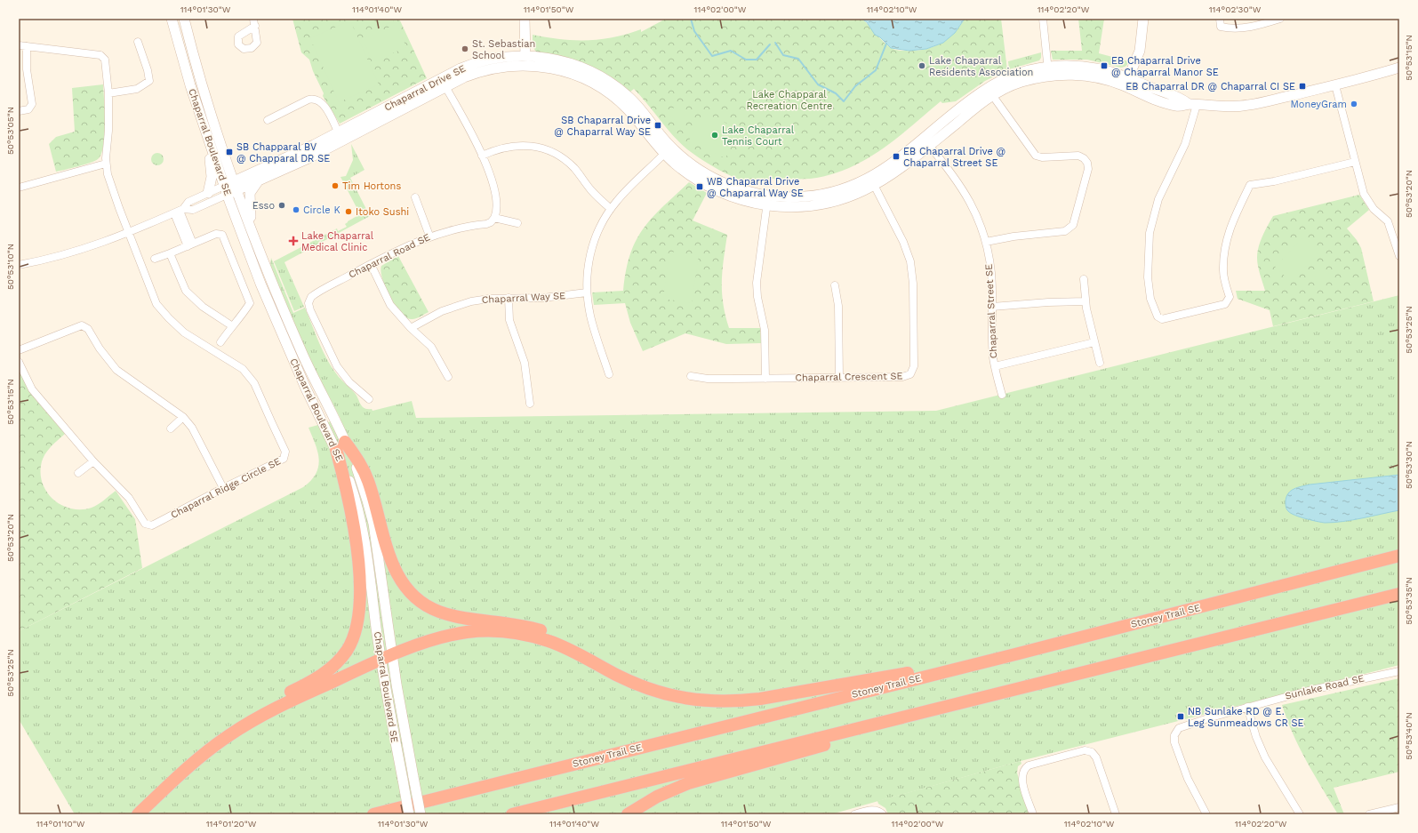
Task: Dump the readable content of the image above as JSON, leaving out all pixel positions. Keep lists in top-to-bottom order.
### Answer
{
  "streets": {
    "highway": ["Stoney Trail SE"],
    "main road": ["Chaparral Drive SE", "Chaparral Boulevard SE"],
    "street": [
      "Chaparral Road SE",
      "Chaparral Way SE",
      "Chaparral Street SE",
      "Chaparral Crescent SE",
      "Chaparral Ridge Circle SE",
      "Sunlake Road SE"
    ]
  },
  "crossings": [
    ["Chaparral Drive SE", "Chaparral Boulevard SE"],
    ["Chaparral Drive SE", "Chaparral Street SE"],
    ["Chaparral Drive SE", "Chaparral Crescent SE"]
  ],
  "parks": ["Lake Chapparal Recreation Centre"],
  "places": {
    "other": [
      "St. Sebastian School",
      "Lake Chaparral Residents Association",
      "MoneyGram",
      "Lake Chaparral Tennis Court",
      "Tim Hortons",
      "Esso",
      "Circle K",
      "Itoko Sushi"
    ],
    "transit": [
      "EB Chaparral Drive @ Chaparral Manor SE",
      "EB Chaparral DR @ Chaparral CI SE",
      "SB Chaparral Drive @ Chaparral Way SE",
      "SB Chapparal BV @ Chapparal DR SE",
      "EB Chaparral Drive @ Chaparral Street SE",
      "WB Chaparral Drive @ Chaparral Way SE",
      "NB Sunlake RD @ E. Leg Sunmeadows CR SE"
    ],
    "health": ["Lake Chaparral Medical Clinic"]
  },
  "coordinates": [
    "114°01'30\"W",
    "114°01'40\"W",
    "114°01'50\"W",
    "114°02'00\"W",
    "114°02'10\"W",
    "114°02'20\"W",
    "114°02'30\"W",
    "50°53'15\"N",
    "50°53'05\"N",
    "50°53'20\"N",
    "50°53'10\"N",
    "50°53'25\"N",
    "50°53'30\"N",
    "50°53'35\"N",
    "50°53'40\"N",
    "114°01'10\"W",
    "114°01'20\"W"
  ]
}
